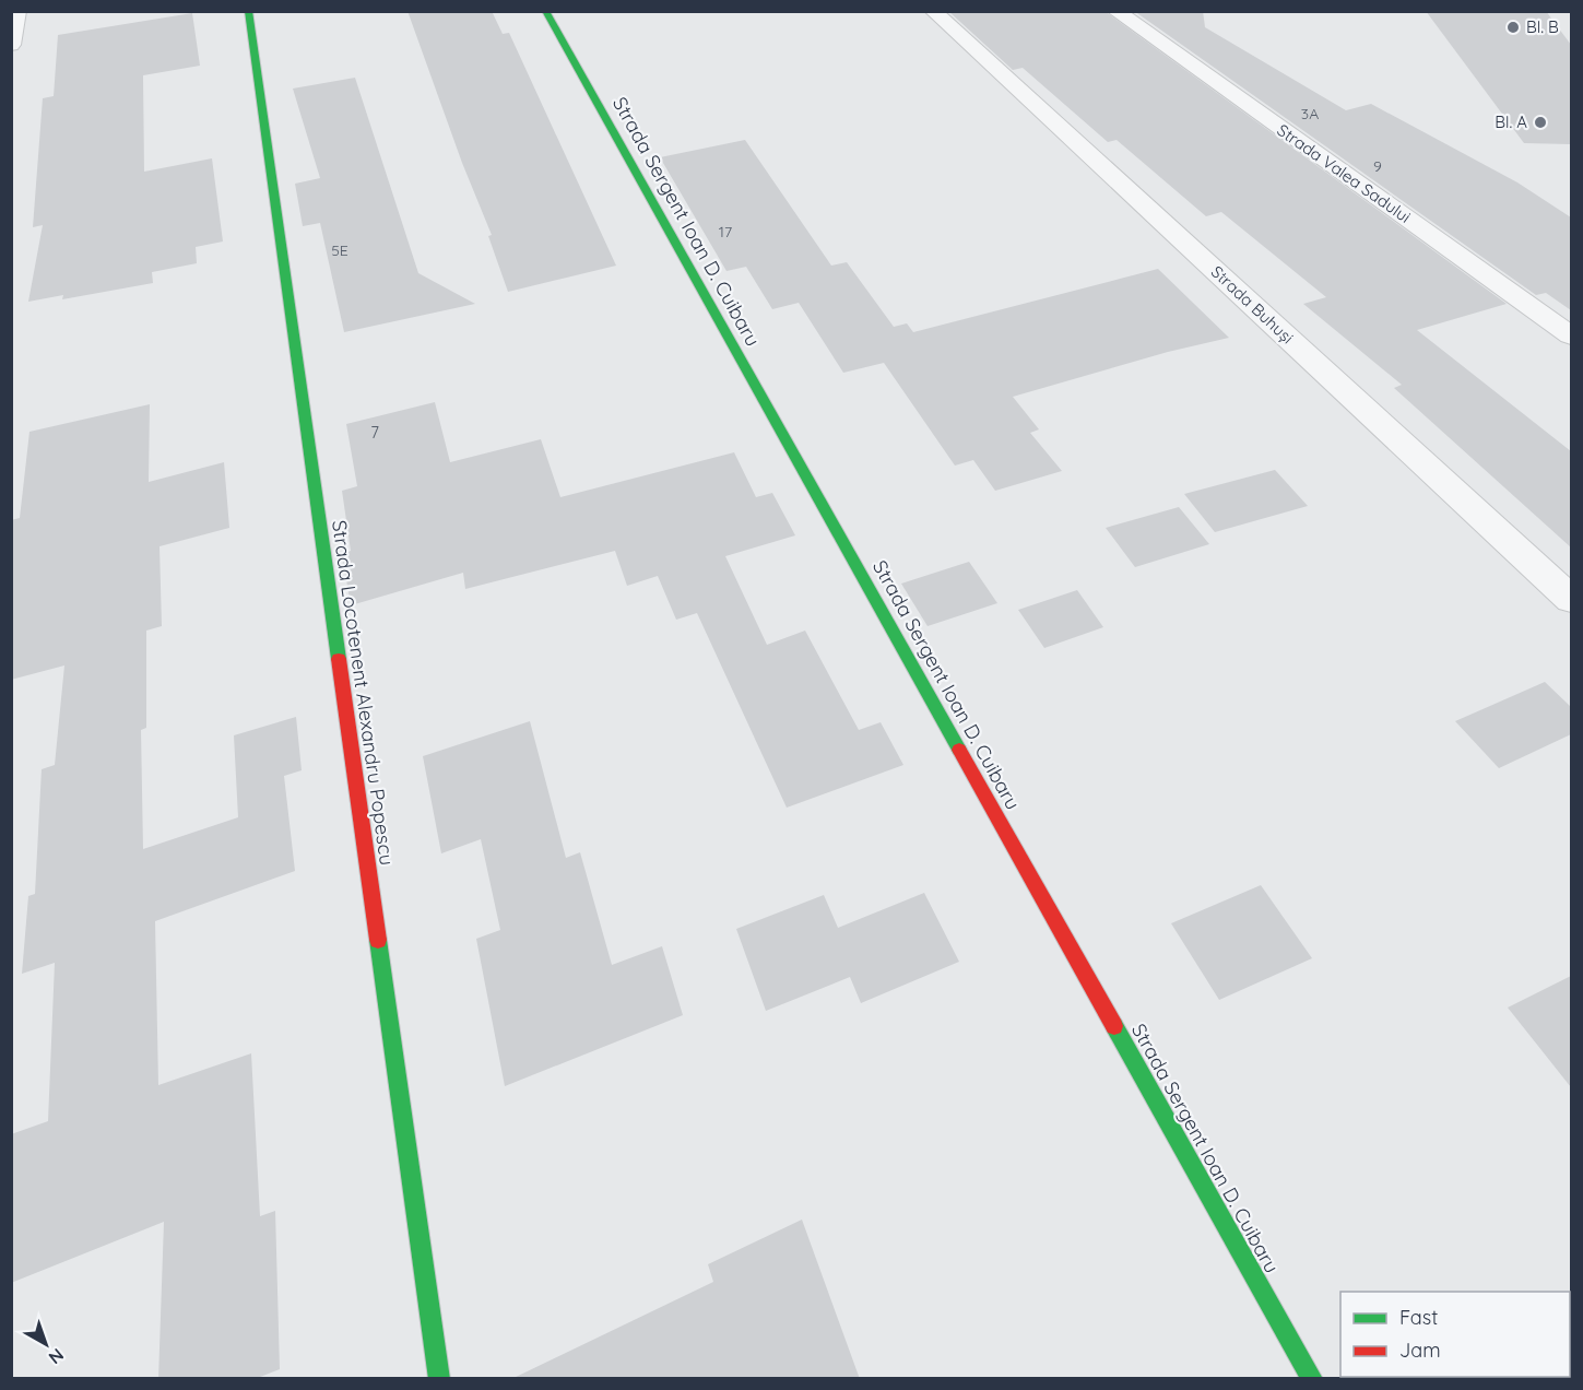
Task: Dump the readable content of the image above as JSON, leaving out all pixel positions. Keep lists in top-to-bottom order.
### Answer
{
  "streets": {
    "street": [
      "Strada Valea Sadului",
      "Strada Sergent Ioan D. Cuibaru",
      "Strada Buhuși",
      "Strada Locotenent Alexandru Popescu"
    ]
  },
  "places": ["Bl. B", "Bl. A"],
  "house_numbers": [
    "3A",
    "9",
    "17",
    "5E",
    "7"
  ],
  "legend": ["Fast", "Jam"],
  "north": "bottom right"
}
